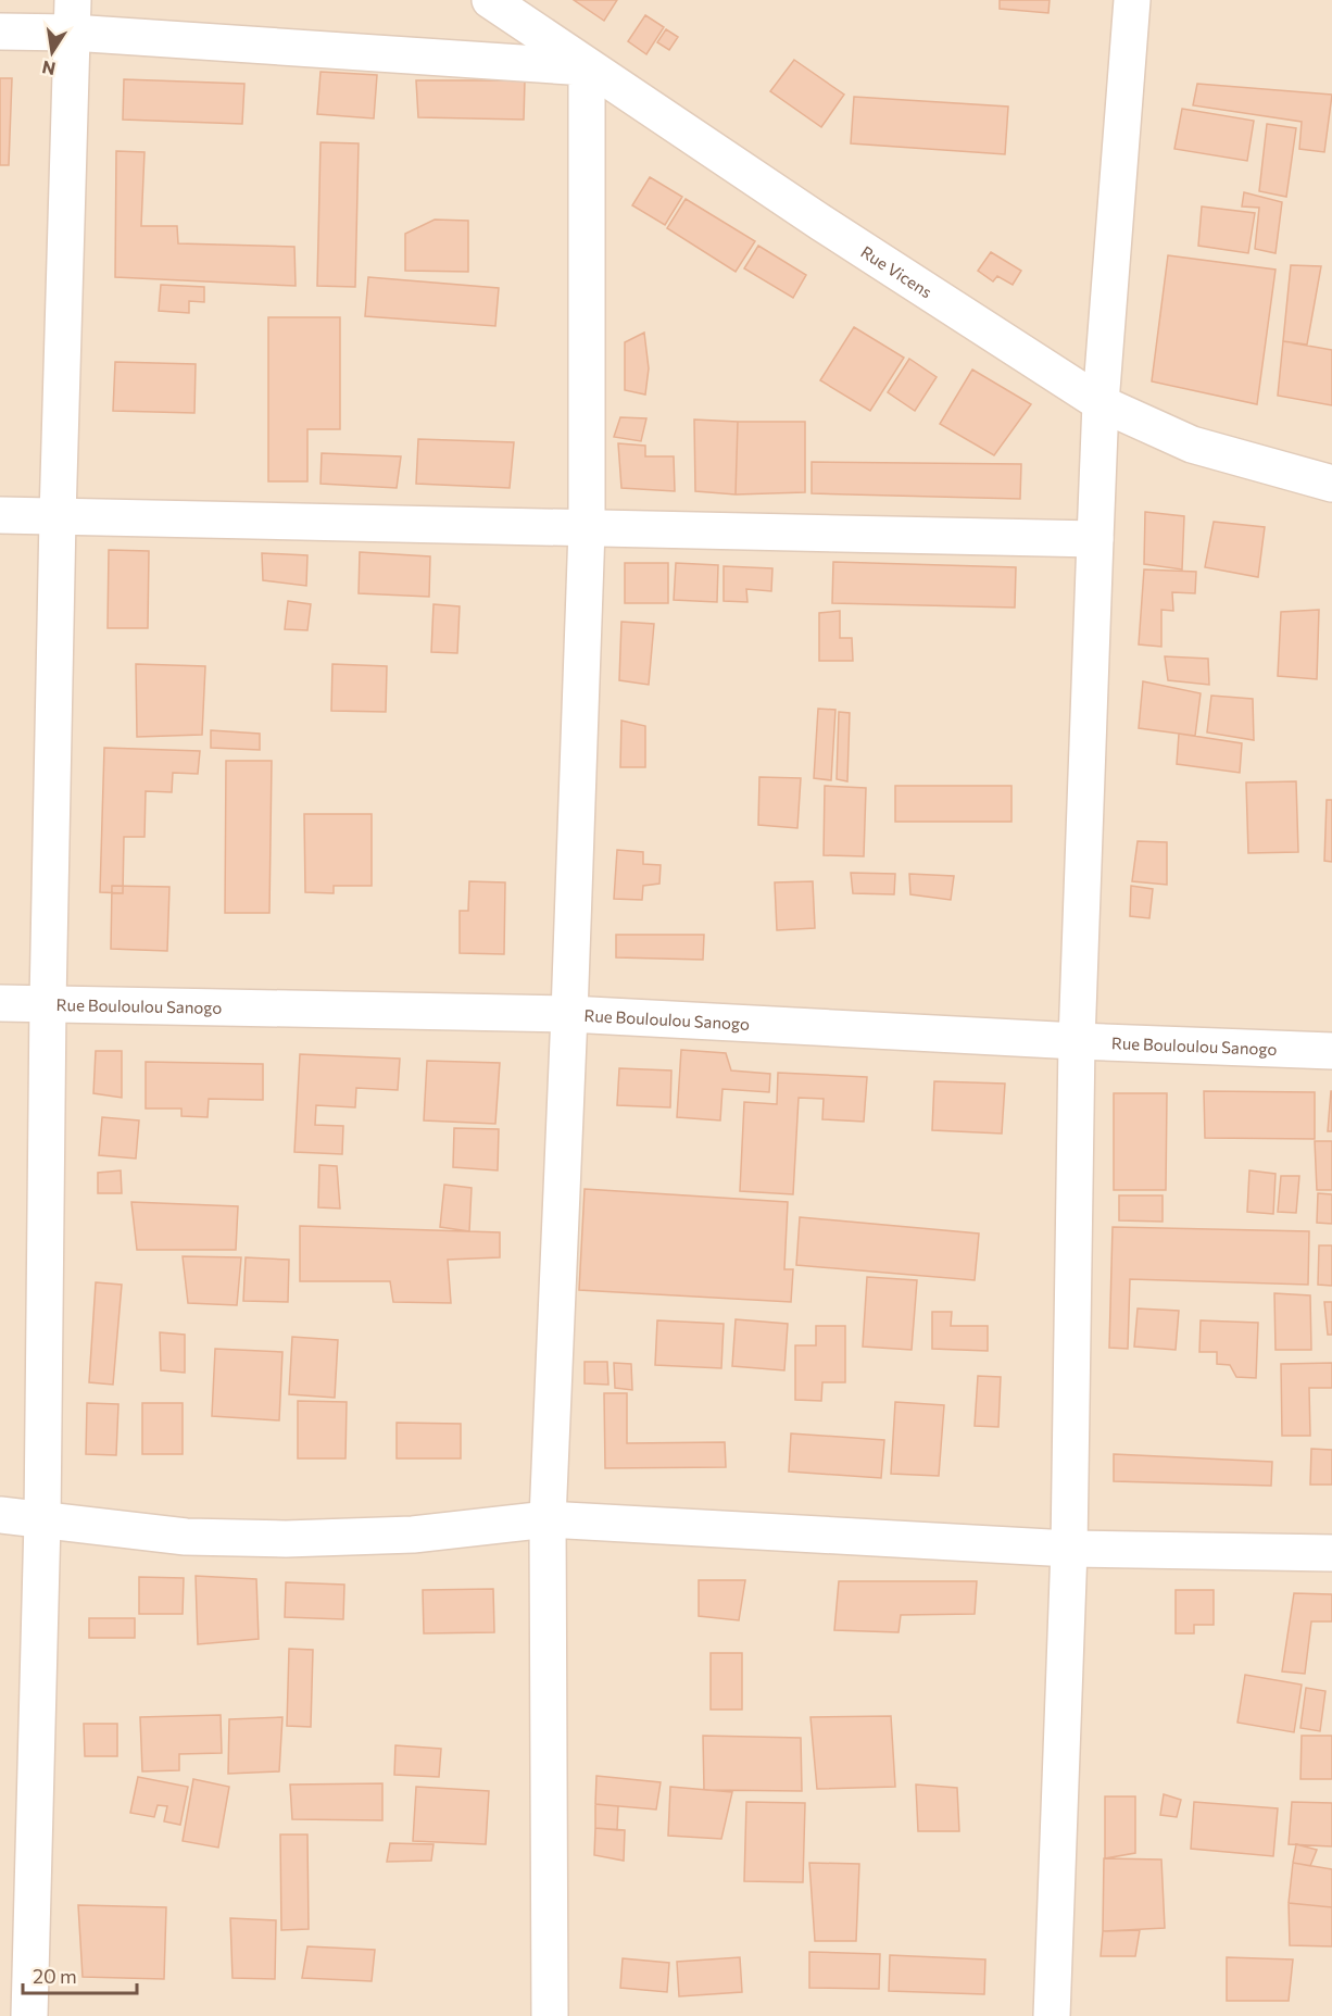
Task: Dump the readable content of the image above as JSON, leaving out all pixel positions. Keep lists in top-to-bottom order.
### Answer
{
  "streets": {
    "street": ["Rue Vicens", "Rue Bouloulou Sanogo"]
  },
  "scale_bar": "20 m",
  "north": "bottom"
}
